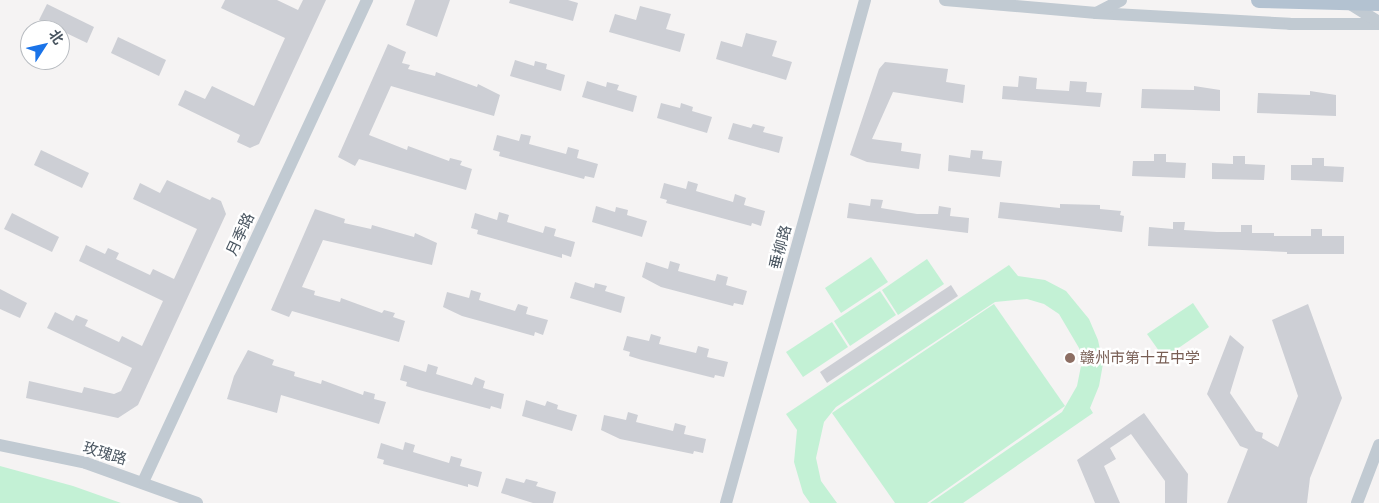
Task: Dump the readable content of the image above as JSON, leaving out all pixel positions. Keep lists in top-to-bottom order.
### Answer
{
  "streets": {
    "street": ["月季路", "垂柳路", "玫瑰路"]
  },
  "crossings": [
    ["月季路", "玫瑰路"]
  ],
  "places": ["赣州市第十五中学"],
  "north": "top right"
}
